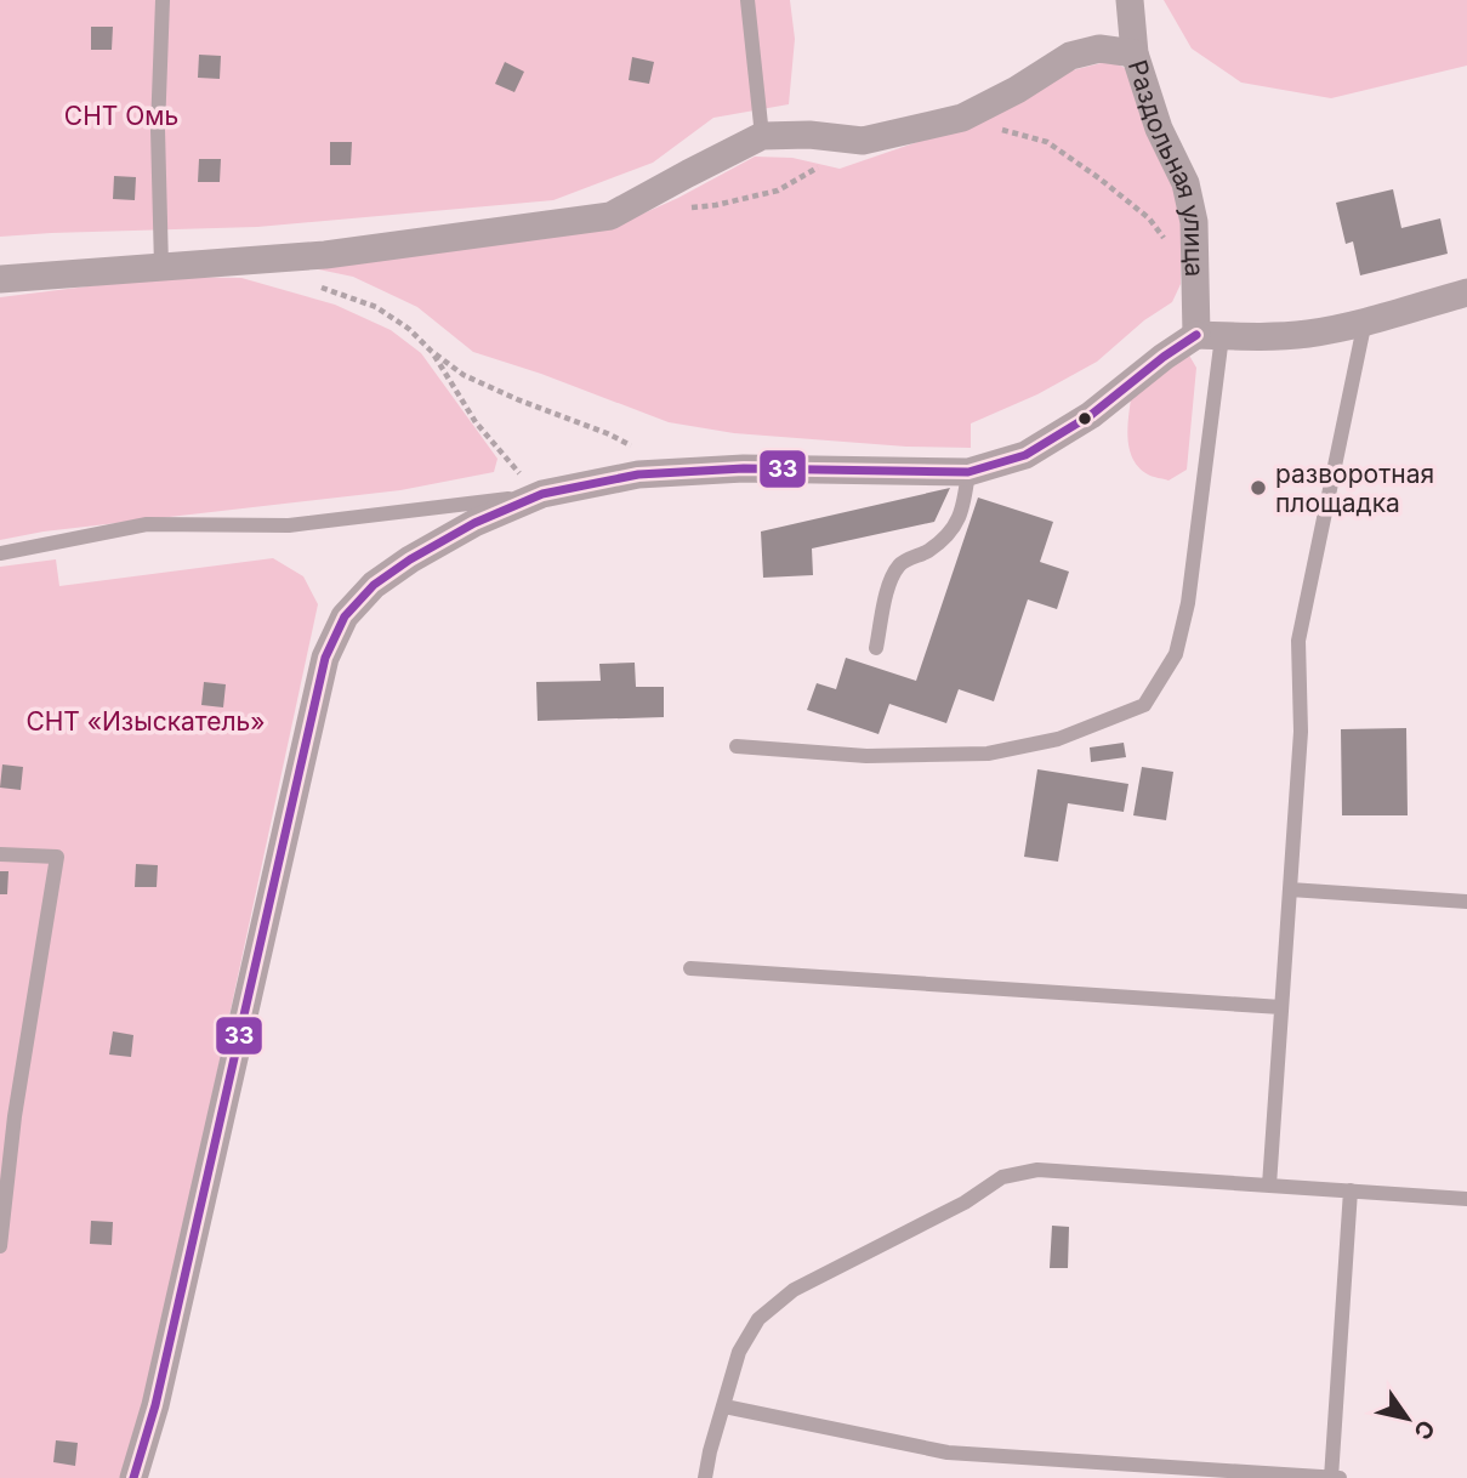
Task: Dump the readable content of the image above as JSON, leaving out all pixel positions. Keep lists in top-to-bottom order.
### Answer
{
  "streets": {
    "street": ["Раздольная улица"]
  },
  "parks": ["СНТ Омь", "СНТ «Изыскатель»"],
  "places": ["разворотная площадка"],
  "lines": ["transit line 33"],
  "north": "bottom right"
}
